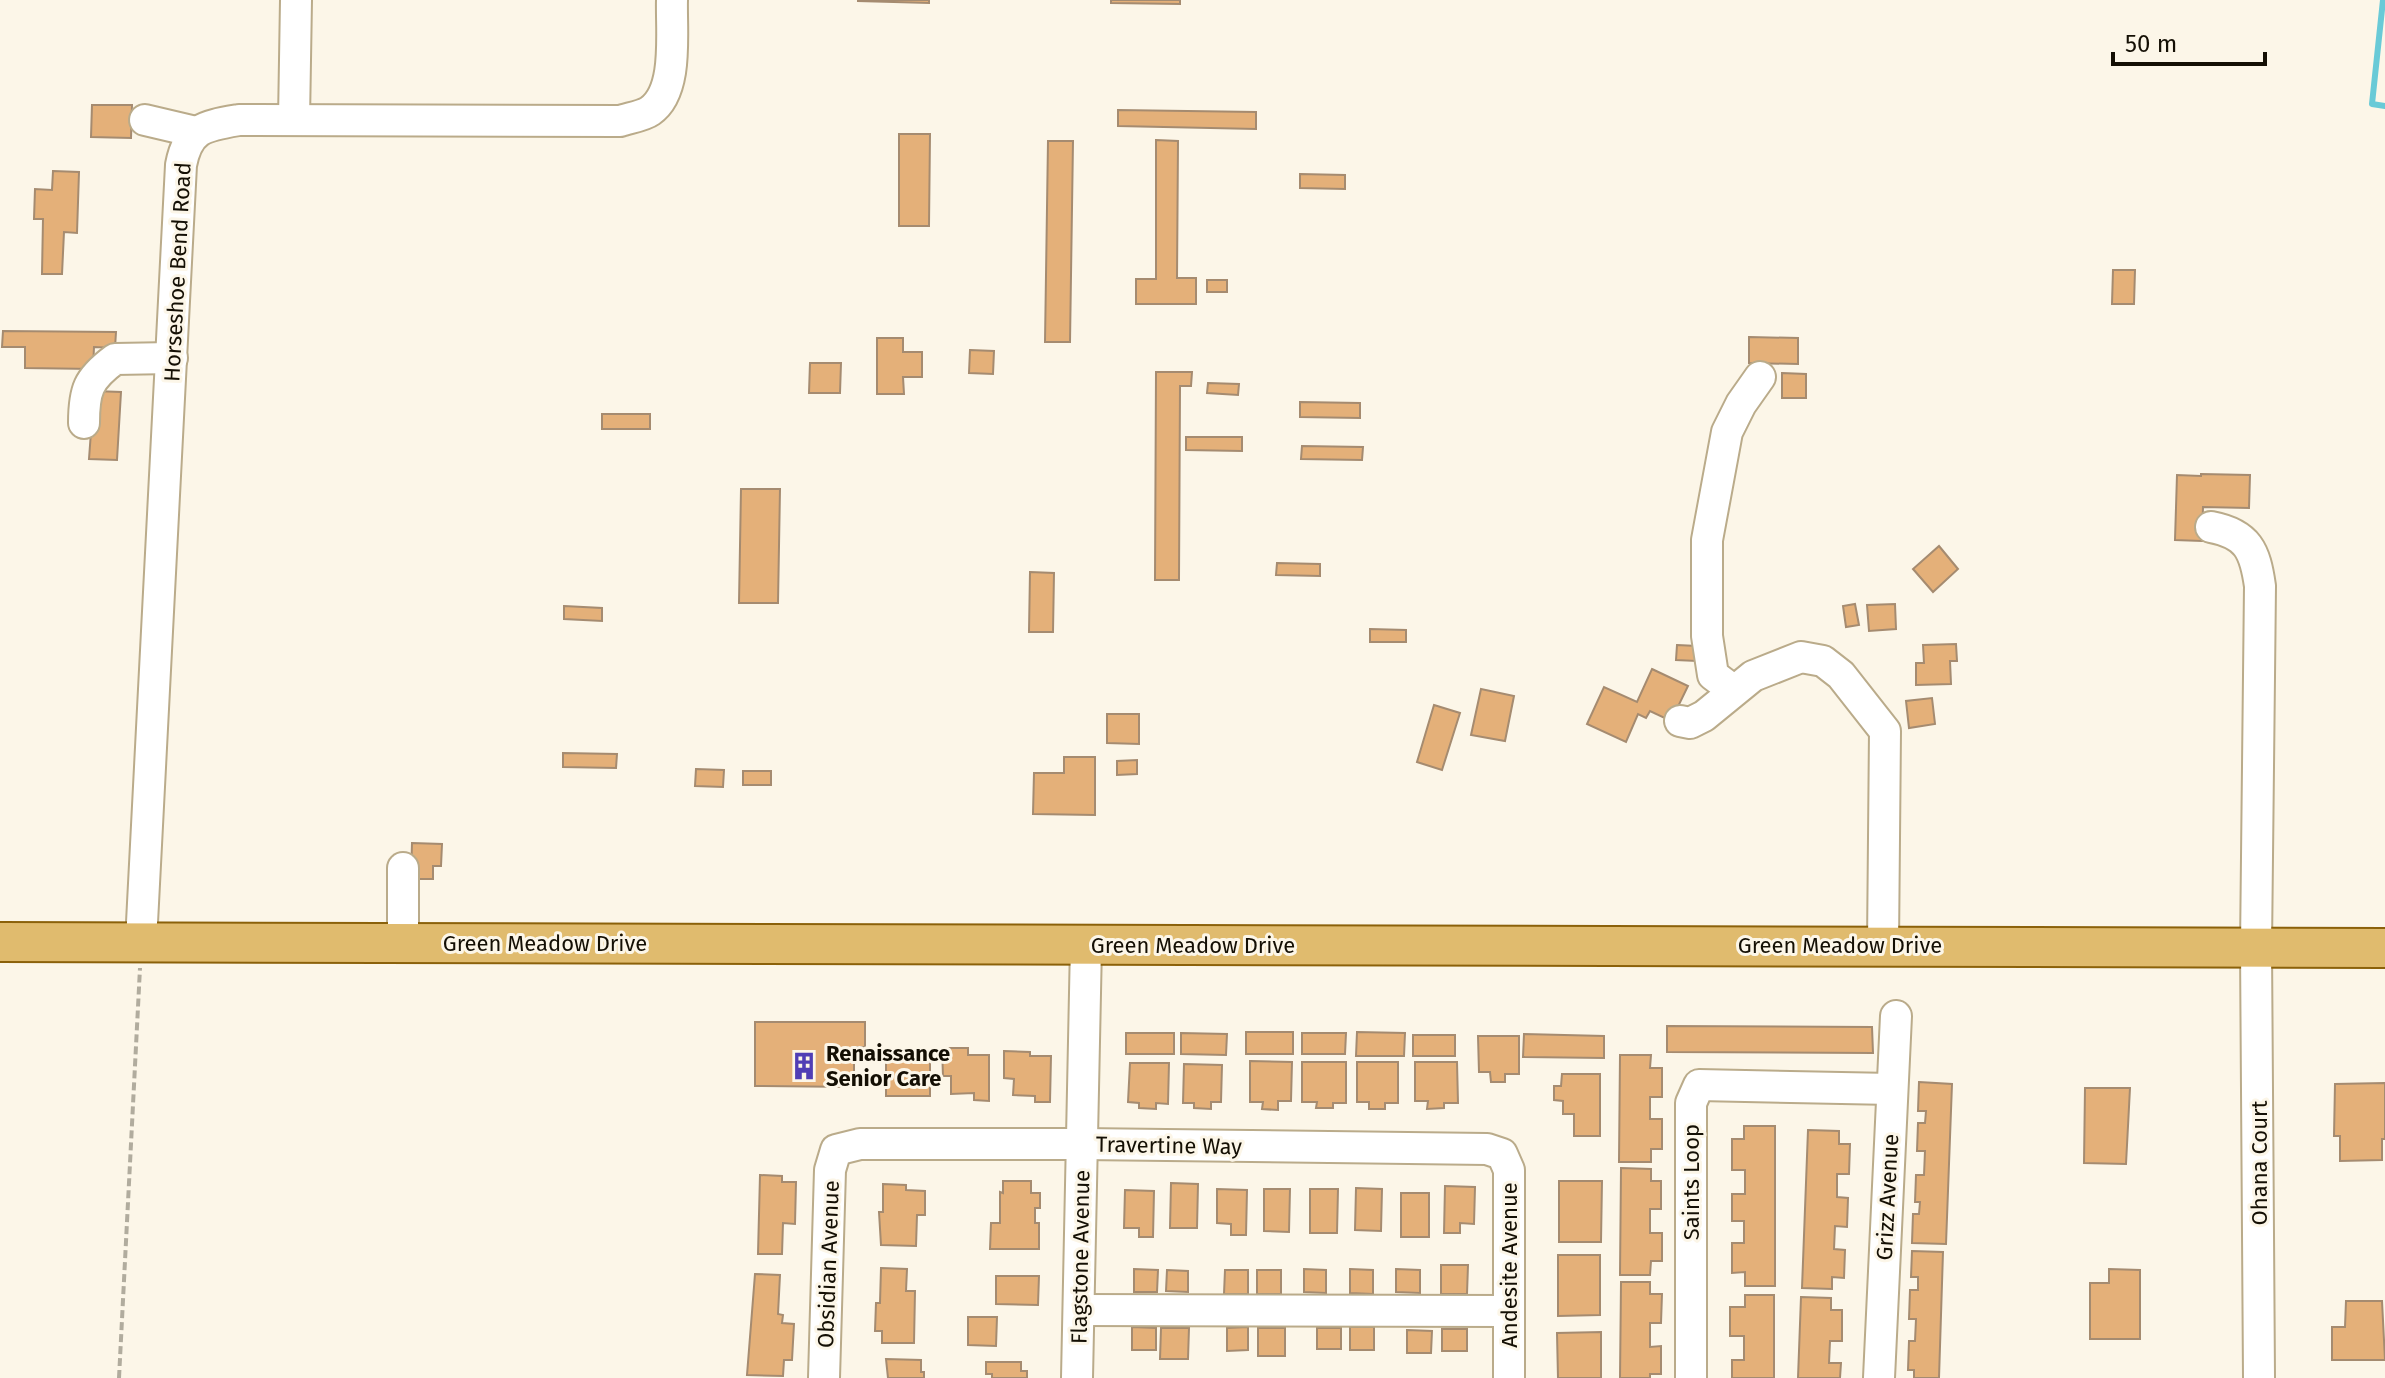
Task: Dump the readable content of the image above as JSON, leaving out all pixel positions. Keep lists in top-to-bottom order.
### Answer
{
  "streets": {
    "main road": ["Green Meadow Drive"],
    "street": [
      "Horseshoe Bend Road",
      "Travertine Way",
      "Ohana Court",
      "Saints Loop",
      "Grizz Avenue",
      "Flagstone Avenue",
      "Obsidian Avenue",
      "Andesite Avenue"
    ]
  },
  "crossings": [
    ["Horseshoe Bend Road", "Green Meadow Drive"],
    ["Green Meadow Drive", "Ohana Court"],
    ["Green Meadow Drive", "Flagstone Avenue"],
    ["Travertine Way", "Flagstone Avenue"],
    ["Travertine Way", "Obsidian Avenue"],
    ["Travertine Way", "Andesite Avenue"],
    ["Saints Loop", "Grizz Avenue"]
  ],
  "places": {
    "building": ["Renaissance Senior Care"]
  },
  "scale_bar": "50 m"
}
